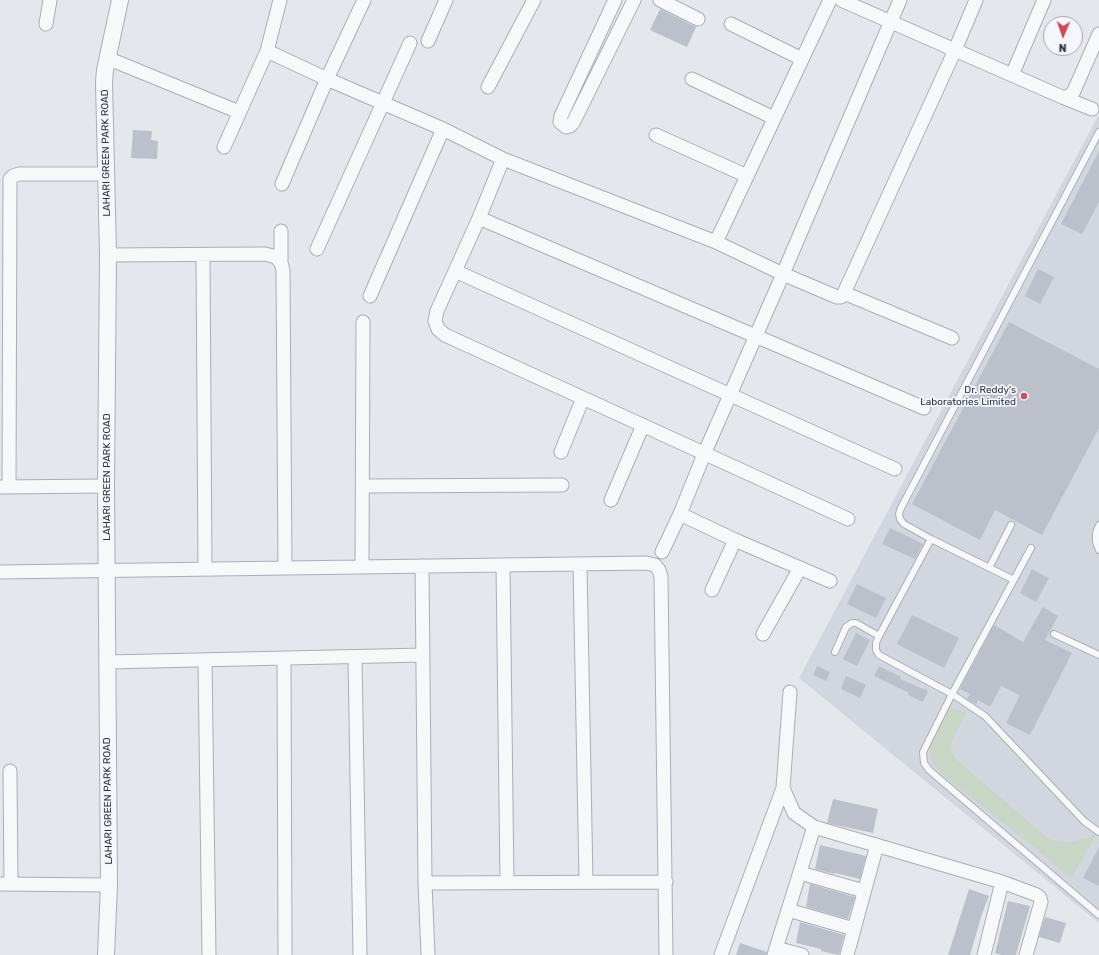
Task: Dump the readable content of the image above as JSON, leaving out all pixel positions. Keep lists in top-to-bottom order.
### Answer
{
  "streets": {
    "street": ["LAHARI GREEN PARK ROAD"]
  },
  "places": ["Dr. Reddy's Laboratories Limited"],
  "north": "bottom"
}
